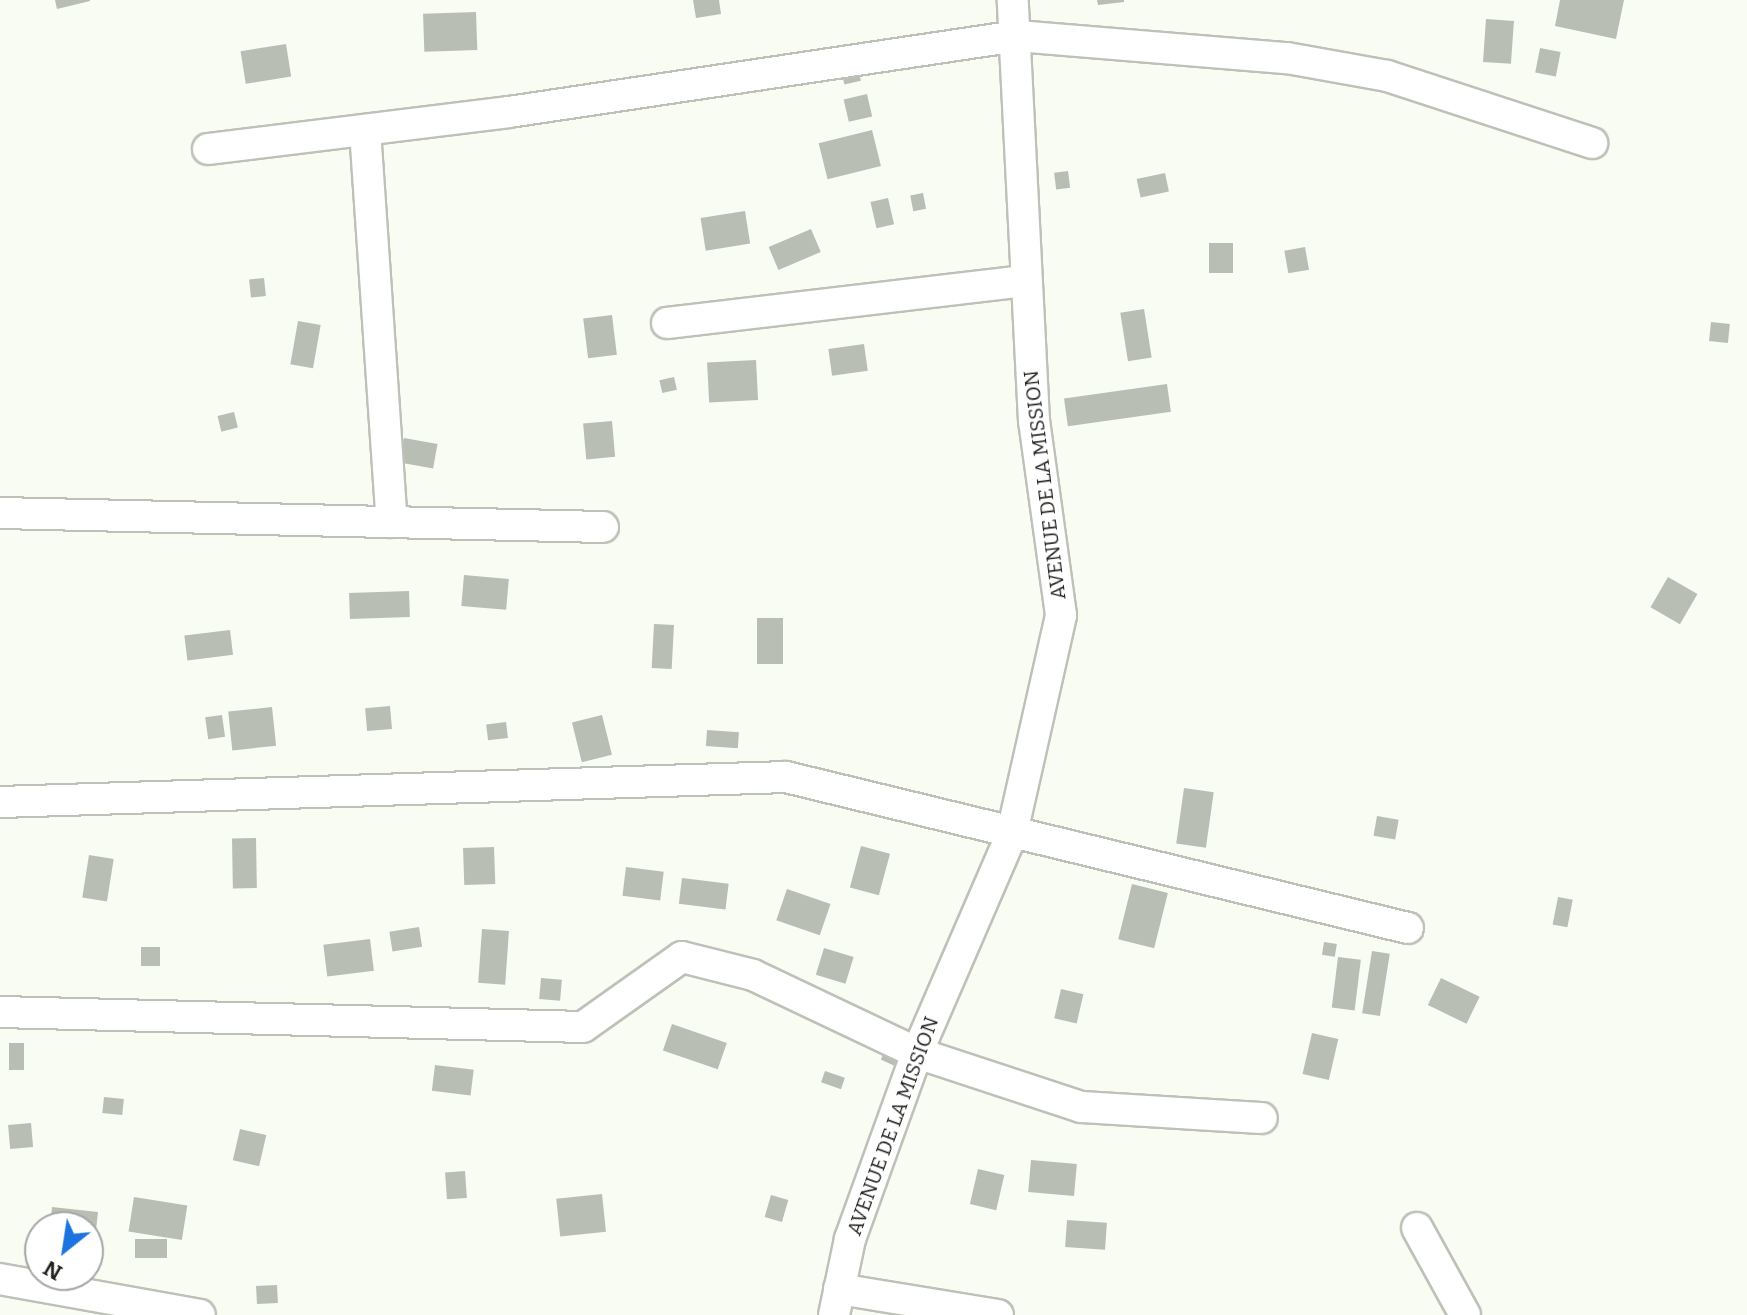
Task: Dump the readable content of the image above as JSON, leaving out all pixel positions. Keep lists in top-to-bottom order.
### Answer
{
  "streets": {
    "street": ["AVENUE DE LA MISSION"]
  },
  "north": "bottom left"
}
